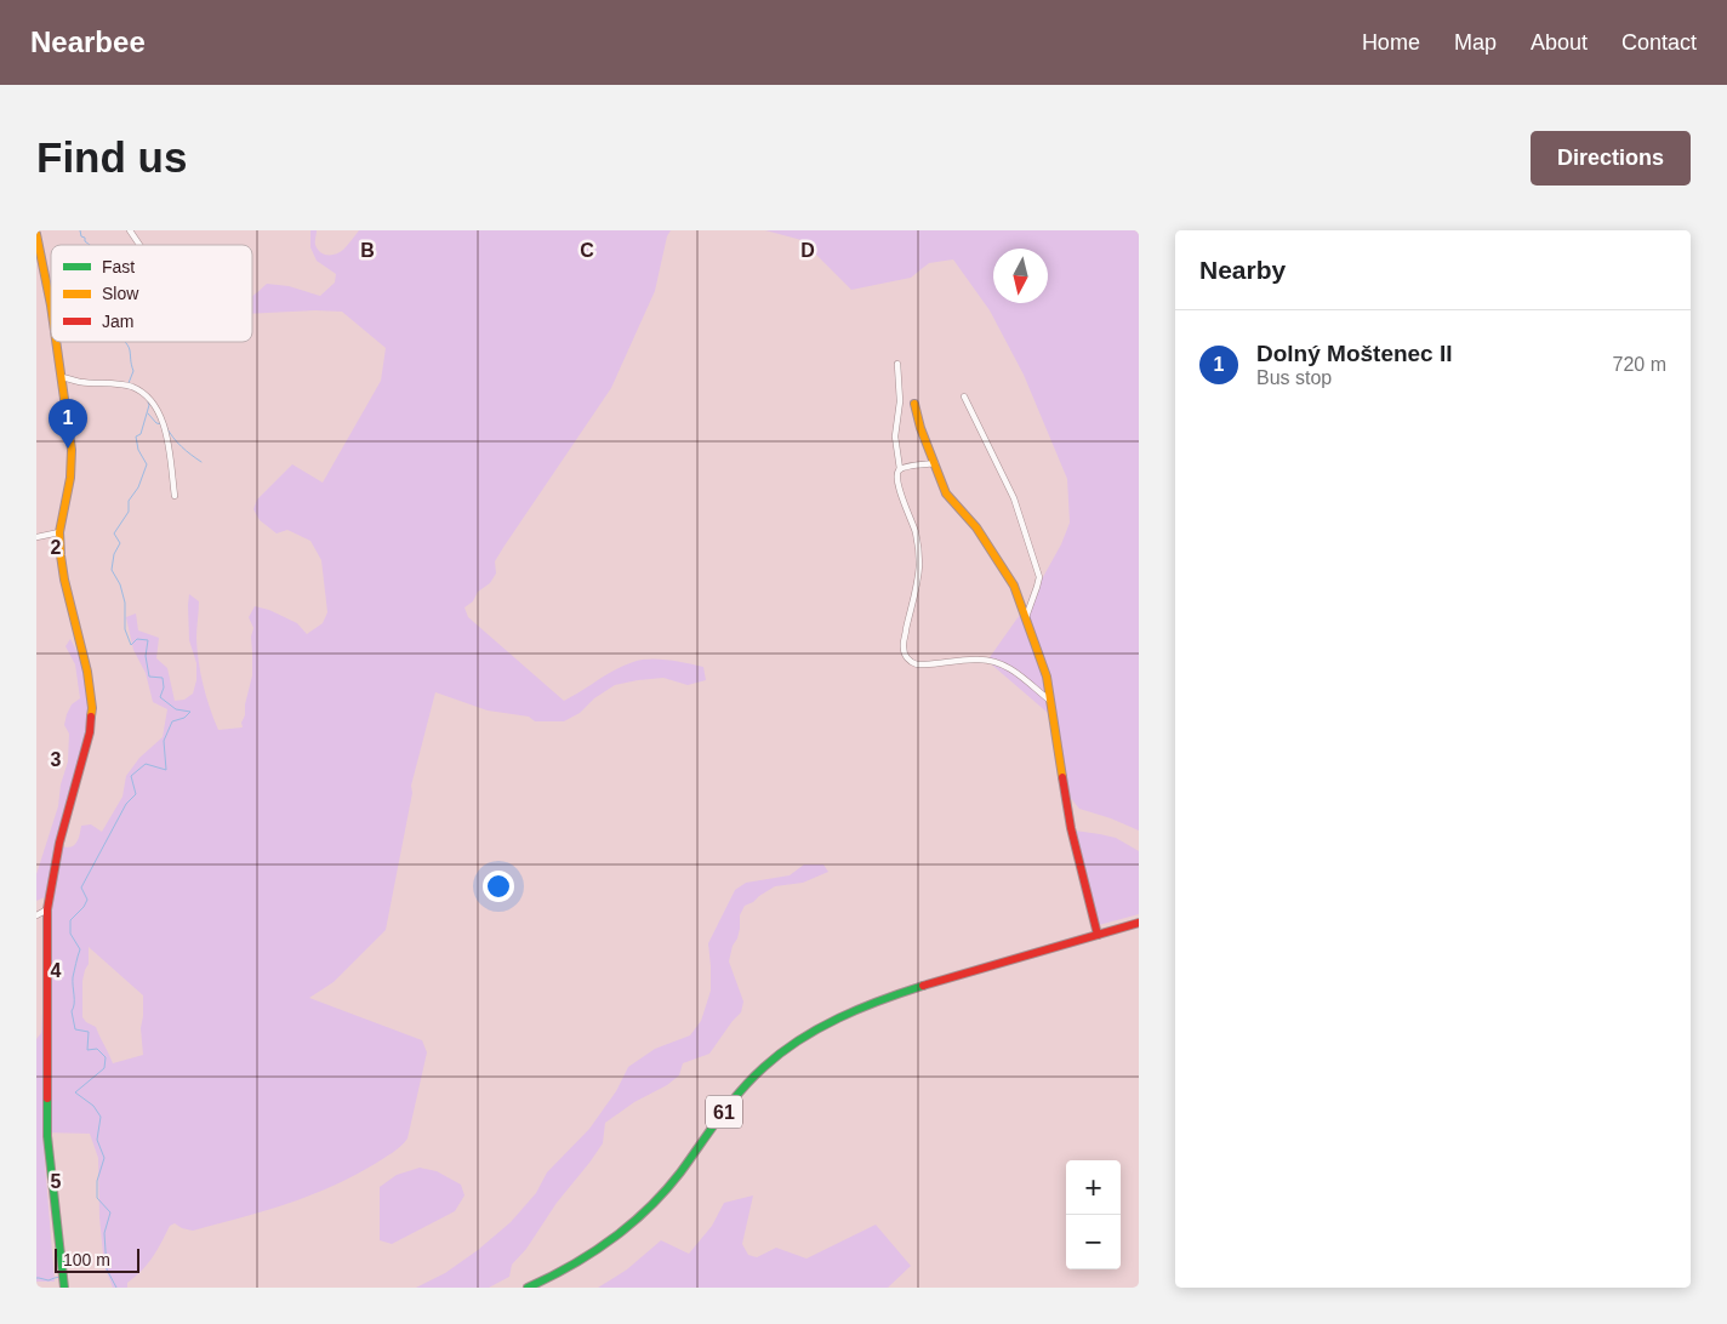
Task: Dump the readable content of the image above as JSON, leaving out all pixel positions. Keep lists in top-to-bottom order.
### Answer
{
  "streets": {
    "street": ["61"]
  },
  "legend": ["Fast", "Slow", "Jam"],
  "scale_bar": "100 m",
  "north": "bottom",
  "page": {
    "header": "Nearbee",
    "nav": [
      "Home",
      "Map",
      "About",
      "Contact"
    ],
    "buttons": "Directions",
    "title": "Find us",
    "heading": "Nearby",
    "list": [
      {
        "mark": "1",
        "name": "Dolný Moštenec II",
        "note": "Bus stop",
        "value": "720 m"
      }
    ],
    "pins": "1",
    "map_buttons": ["+", "−"],
    "scale": "100 m"
  },
  "grid": {
    "columns": ["B", "C", "D"],
    "rows": [
      "2",
      "3",
      "4",
      "5"
    ]
  }
}
